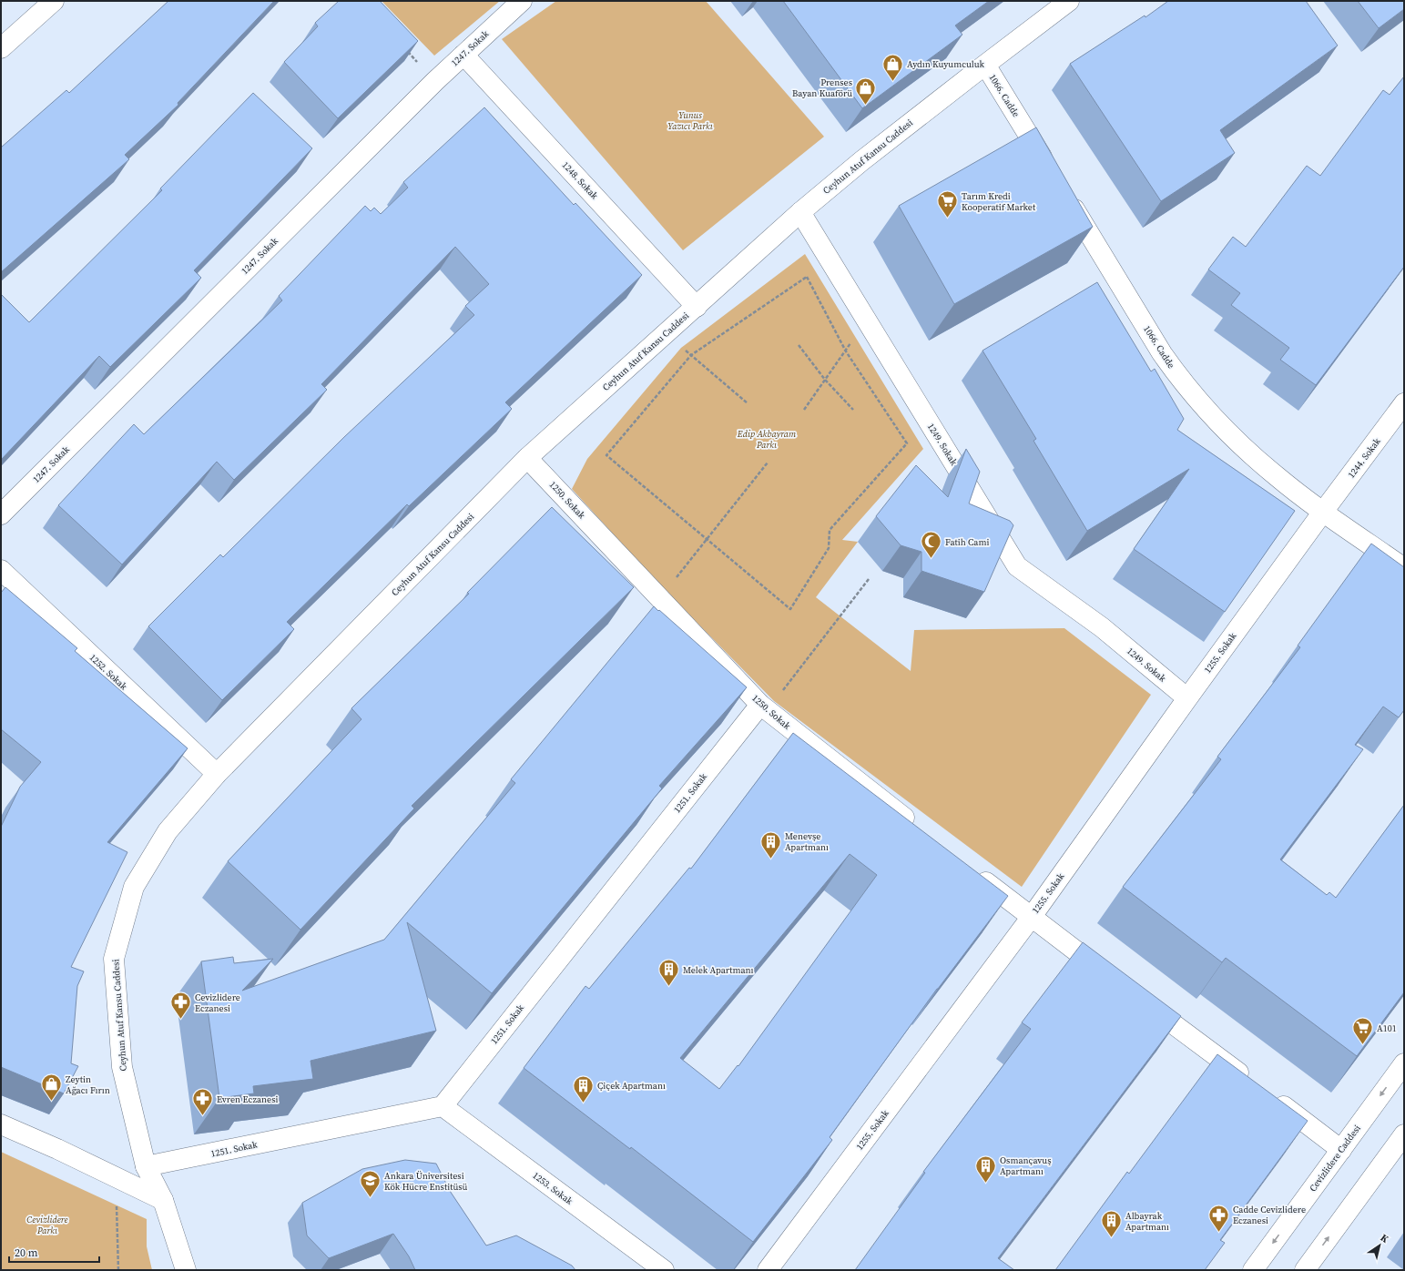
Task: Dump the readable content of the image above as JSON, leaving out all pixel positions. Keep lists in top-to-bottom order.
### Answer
{
  "streets": {
    "street": [
      "1247. Sokak",
      "1066. Cadde",
      "Ceyhun Atuf Kansu Caddesi",
      "1248. Sokak",
      "1249. Sokak",
      "1244. Sokak",
      "1250. Sokak",
      "1255. Sokak",
      "1252. Sokak",
      "1251. Sokak",
      "Cevizlidere Caddesi",
      "1253. Sokak"
    ]
  },
  "crossings": [
    ["1247. Sokak", "1248. Sokak"],
    ["1066. Cadde", "Ceyhun Atuf Kansu Caddesi"],
    ["1066. Cadde", "1244. Sokak"],
    ["1066. Cadde", "1255. Sokak"],
    ["Ceyhun Atuf Kansu Caddesi", "1248. Sokak"],
    ["Ceyhun Atuf Kansu Caddesi", "1249. Sokak"],
    ["Ceyhun Atuf Kansu Caddesi", "1250. Sokak"],
    ["Ceyhun Atuf Kansu Caddesi", "1252. Sokak"],
    ["Ceyhun Atuf Kansu Caddesi", "1251. Sokak"],
    ["1249. Sokak", "1255. Sokak"],
    ["1244. Sokak", "1255. Sokak"],
    ["1250. Sokak", "1251. Sokak"],
    ["1251. Sokak", "1253. Sokak"]
  ],
  "parks": ["Yunus Yazıcı Parkı", "Edip Akbayram Parkı", "Cevizlidere Parkı"],
  "places": {
    "shop": ["Aydın Kuyumculuk", "Prenses Bayan Kuaförü", "Zeytin Ağacı Fırın"],
    "supermarket": ["Tarım Kredi Kooperatif Market", "A101"],
    "mosque": ["Fatih Cami"],
    "building": [
      "Menevşe Apartmanı",
      "Melek Apartmanı",
      "Çiçek Apartmanı",
      "Osmançavuş Apartmanı",
      "Albayrak Apartmanı"
    ],
    "pharmacy": ["Cevizlidere Eczanesi", "Evren Eczanesi", "Cadde Cevizlidere Eczanesi"],
    "school or university": ["Ankara Üniversitesi Kök Hücre Enstitüsü"]
  },
  "scale_bar": "20 m",
  "north": "top right"
}
